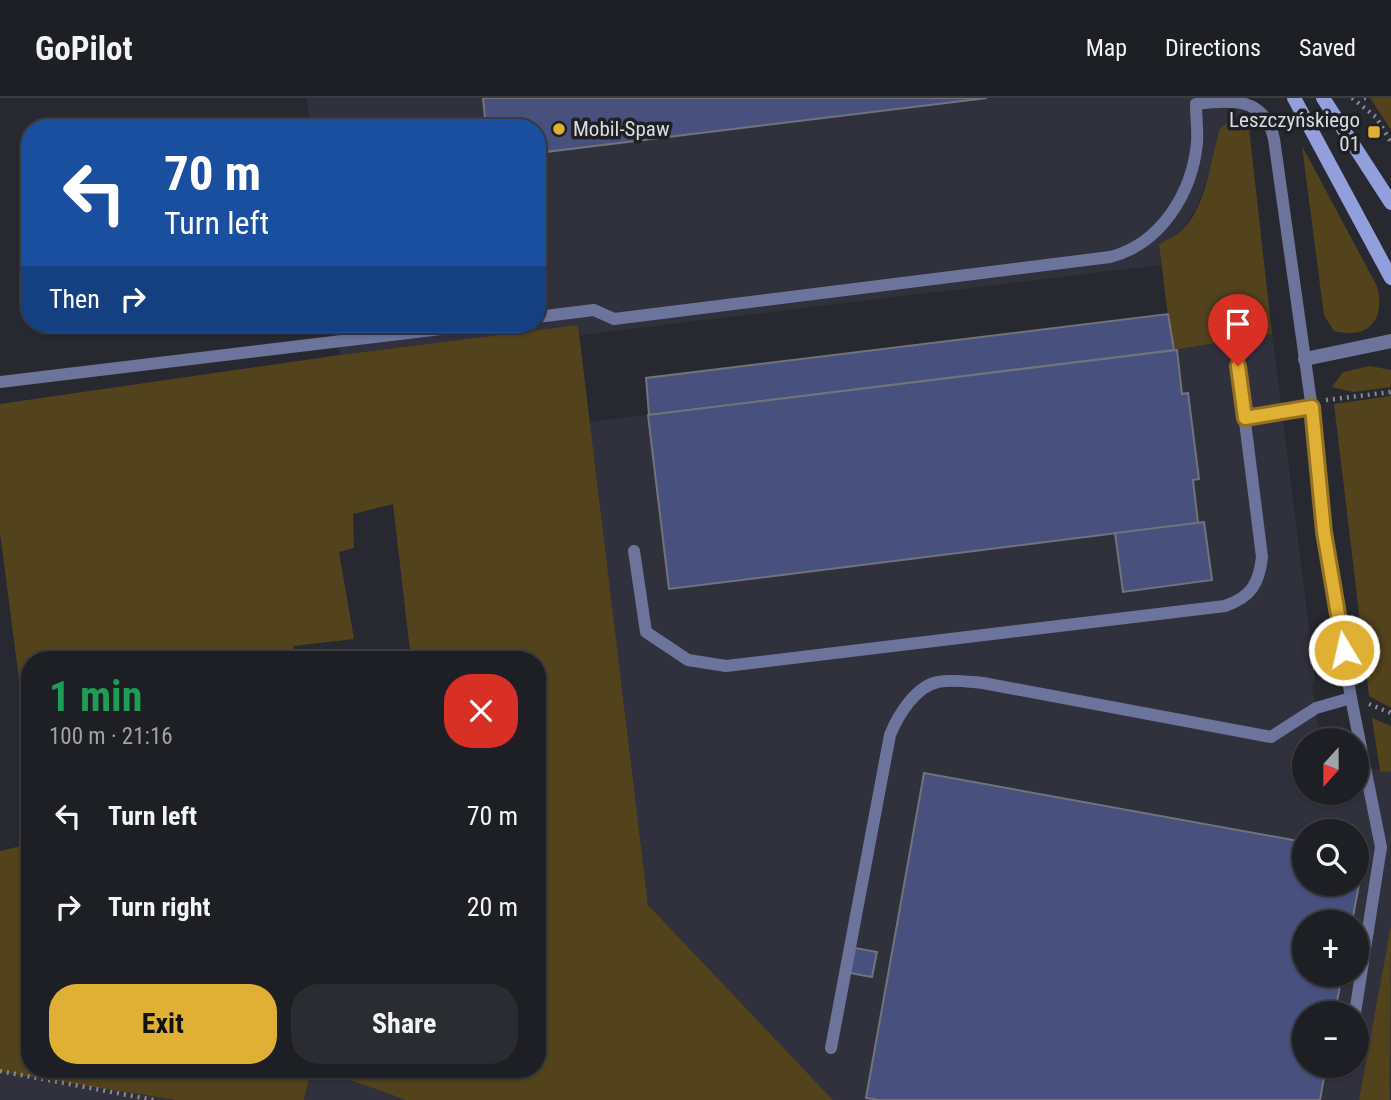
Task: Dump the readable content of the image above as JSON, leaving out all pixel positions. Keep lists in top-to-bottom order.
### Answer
{
  "places": {
    "other": ["Mobil-Spaw"],
    "transit": ["Leszczyńskiego 01"]
  },
  "north": "bottom",
  "page": {
    "header": "GoPilot",
    "nav": ["Map", "Directions", "Saved"],
    "turn": ["70 m", "Turn left"],
    "then": "Then",
    "heading": ["1 min", "100 m · 21:16"],
    "map_buttons": ["+", "−"],
    "list": [
      {
        "name": "Turn left",
        "value": "70 m"
      },
      {
        "name": "Turn right",
        "value": "20 m"
      }
    ],
    "buttons": ["Exit", "Share"]
  }
}
